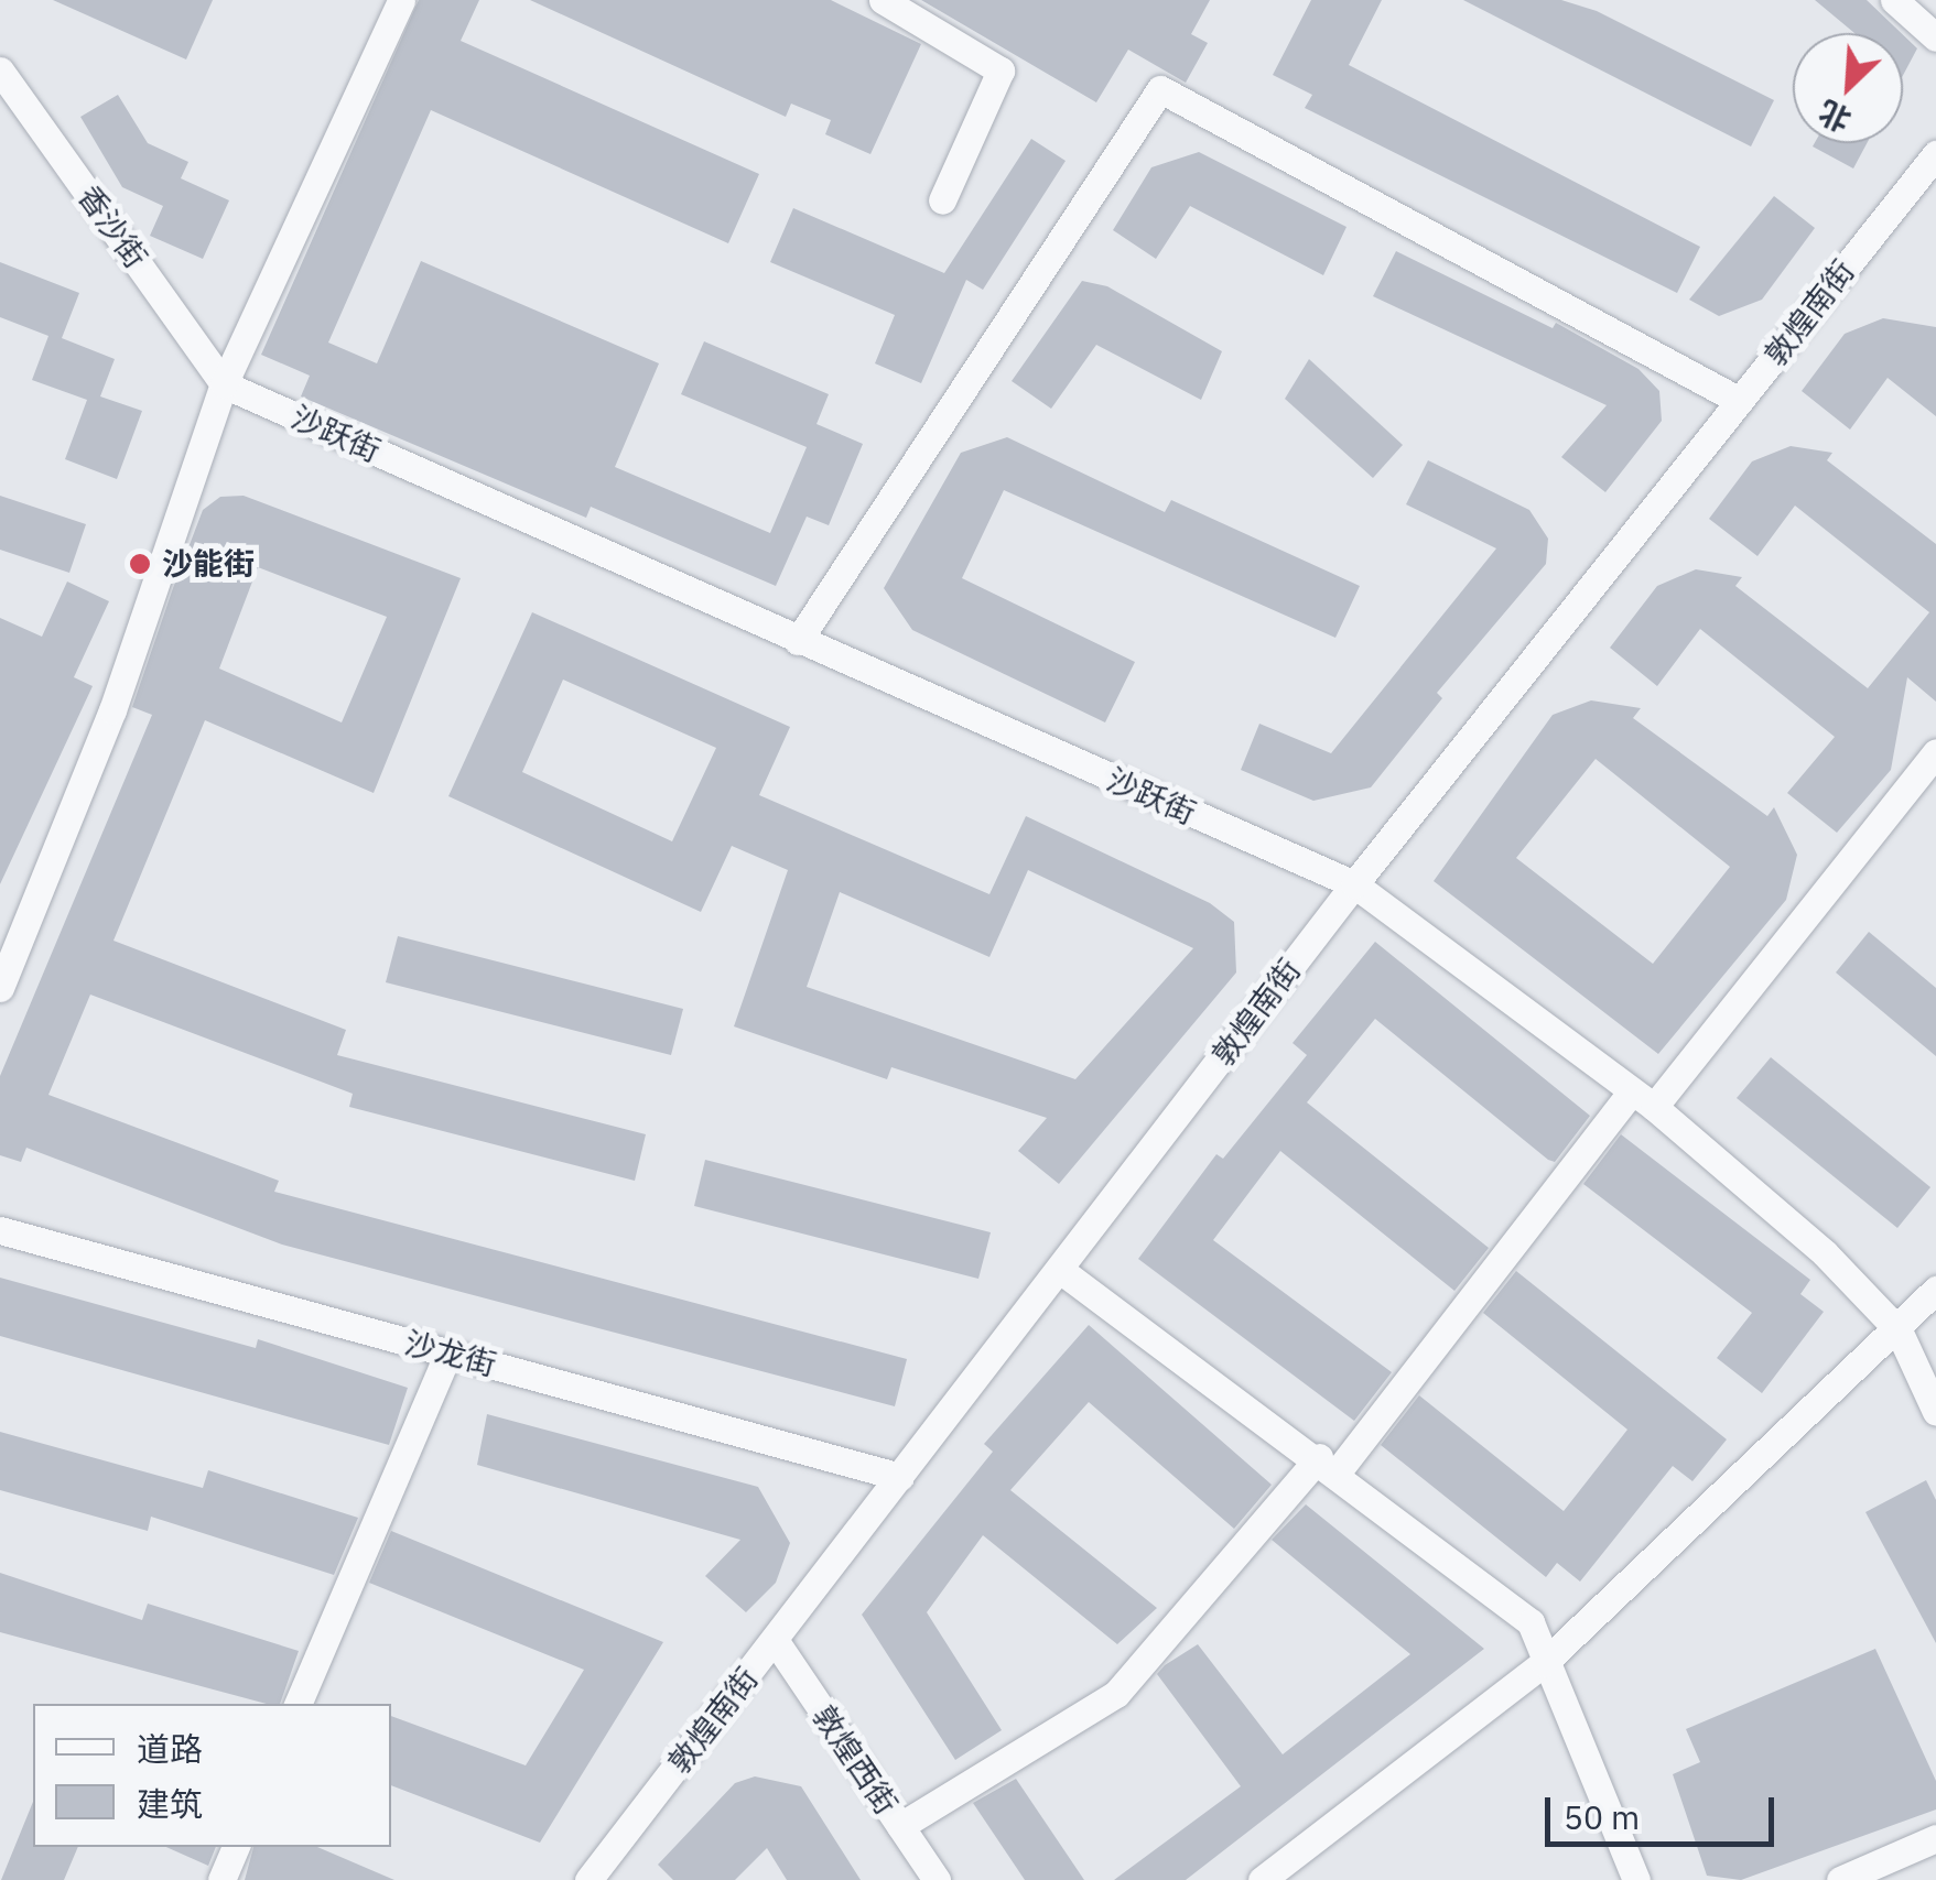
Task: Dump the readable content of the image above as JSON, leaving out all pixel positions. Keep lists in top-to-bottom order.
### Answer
{
  "streets": {
    "street": [
      "香沙街",
      "敦煌南街",
      "沙跃街",
      "沙龙街",
      "敦煌西街"
    ]
  },
  "crossings": [
    ["香沙街", "沙跃街"],
    ["敦煌南街", "沙跃街"],
    ["敦煌南街", "沙龙街"],
    ["敦煌南街", "敦煌西街"]
  ],
  "places": ["沙能街"],
  "legend": ["道路", "建筑"],
  "scale_bar": "50 m",
  "north": "bottom left"
}
